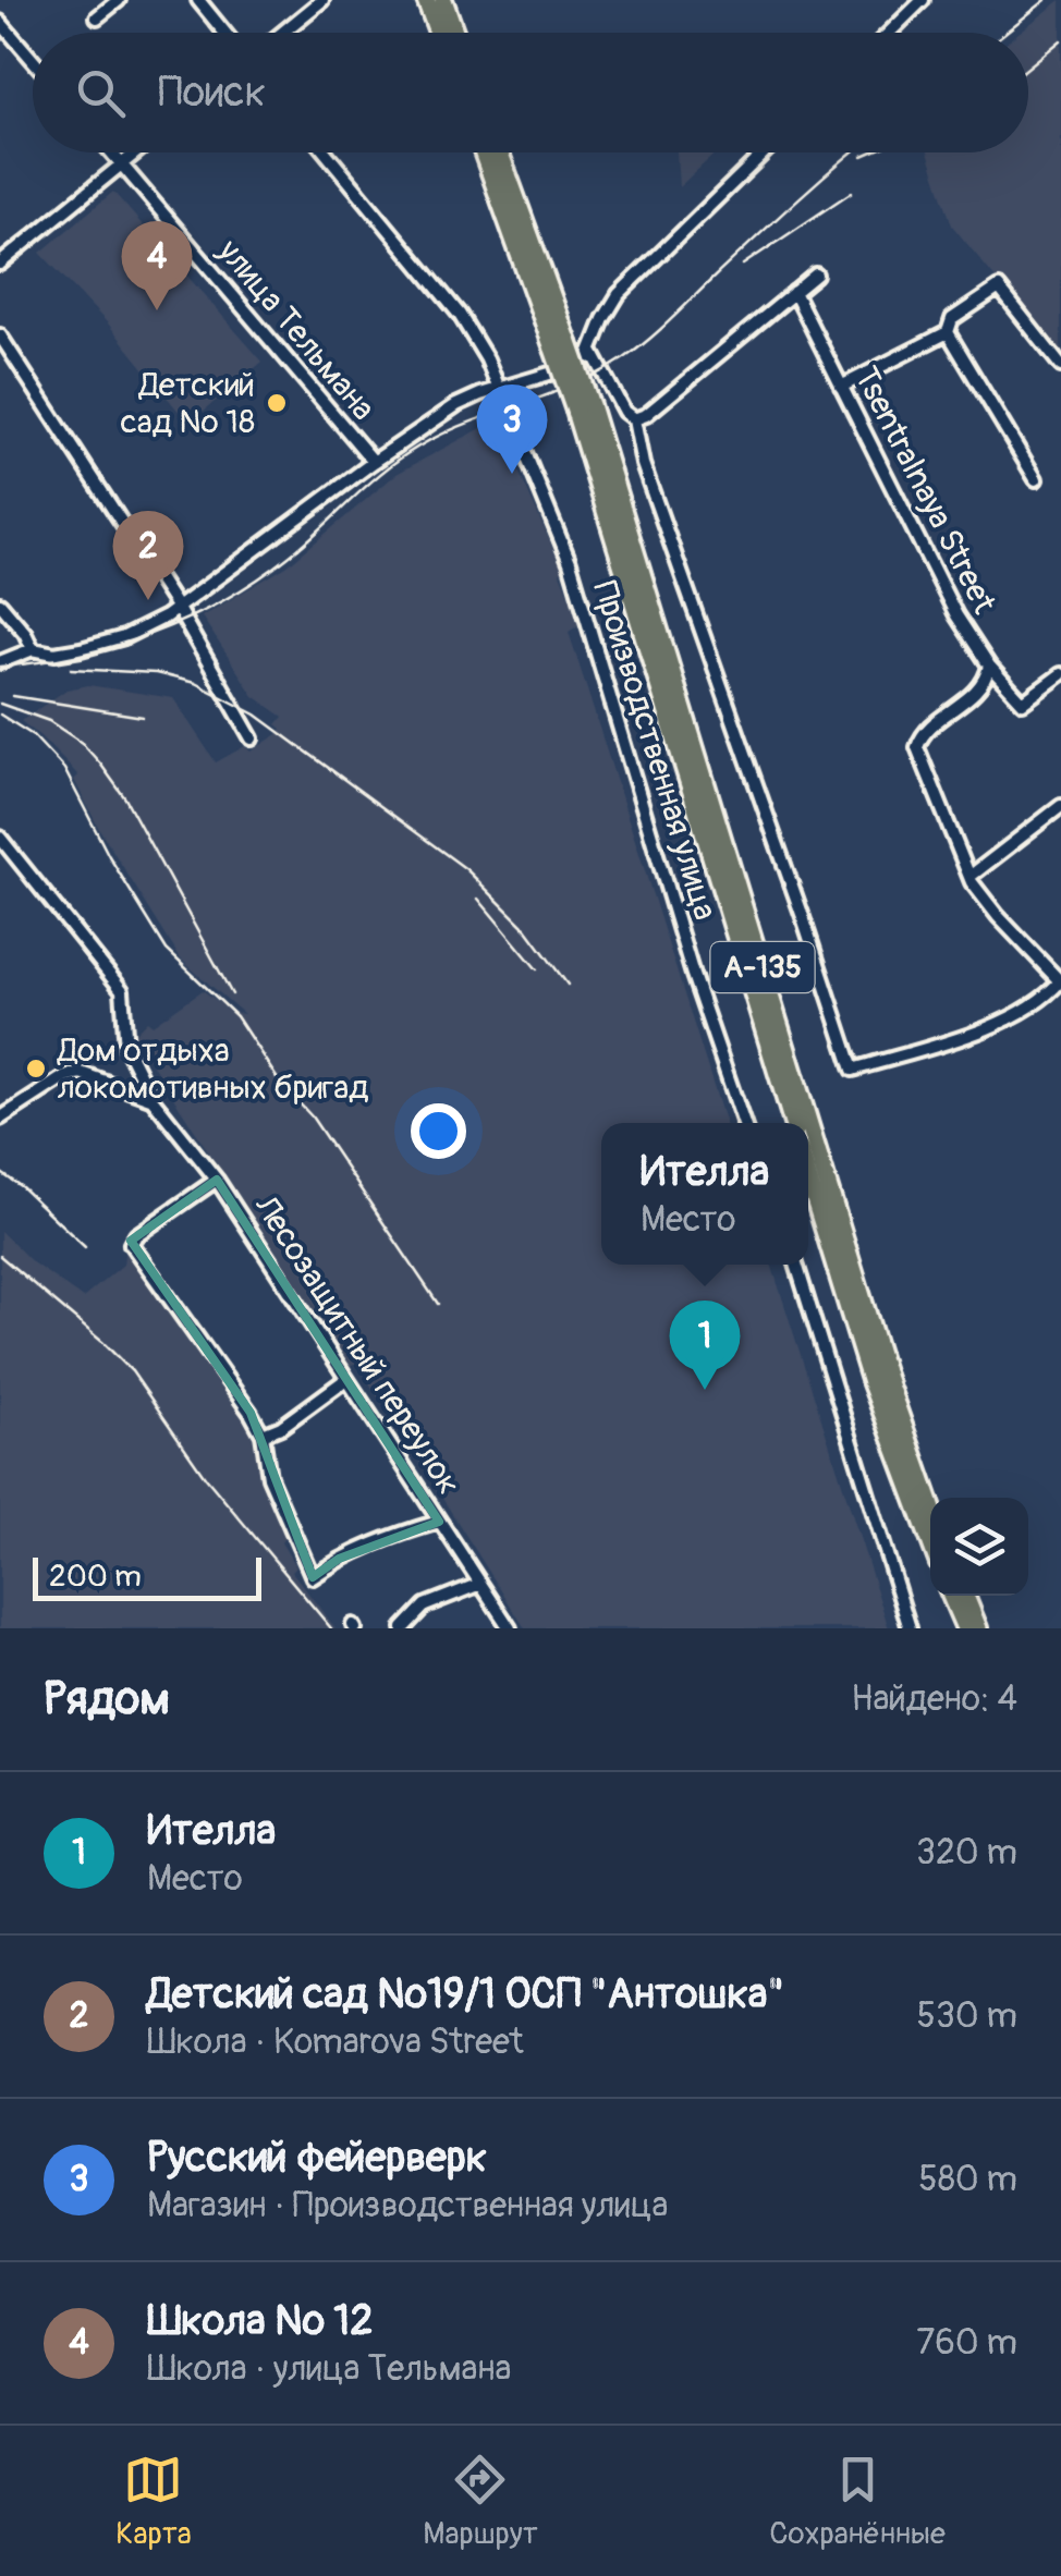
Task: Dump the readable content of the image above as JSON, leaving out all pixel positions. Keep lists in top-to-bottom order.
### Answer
{
  "streets": {
    "highway": ["А-135"],
    "street": [
      "улица Тельмана",
      "Tsentralnaya Street",
      "Производственная улица",
      "Лесозащитный переулок"
    ]
  },
  "places": ["Детский сад № 18", "Дом отдыха локомотивных бригад"],
  "scale_bar": "200 m",
  "page": {
    "search": "Поиск",
    "pins": [
      "4",
      "3",
      "2",
      "1"
    ],
    "popup": ["Ителла", "Место"],
    "scale": "200 m",
    "heading": ["Рядом", "Найдено: 4"],
    "list": [
      {
        "mark": "1",
        "name": "Ителла",
        "note": "Место",
        "value": "320 m"
      },
      {
        "mark": "2",
        "name": "Детский сад №19/1 ОСП \"Антошка\"",
        "note": "Школа · Komarova Street",
        "value": "530 m"
      },
      {
        "mark": "3",
        "name": "Русский фейерверк",
        "note": "Магазин · Производственная улица",
        "value": "580 m"
      },
      {
        "mark": "4",
        "name": "Школа № 12",
        "note": "Школа · улица Тельмана",
        "value": "760 m"
      }
    ],
    "nav": ["Карта", "Маршрут", "Сохранённые"]
  }
}
